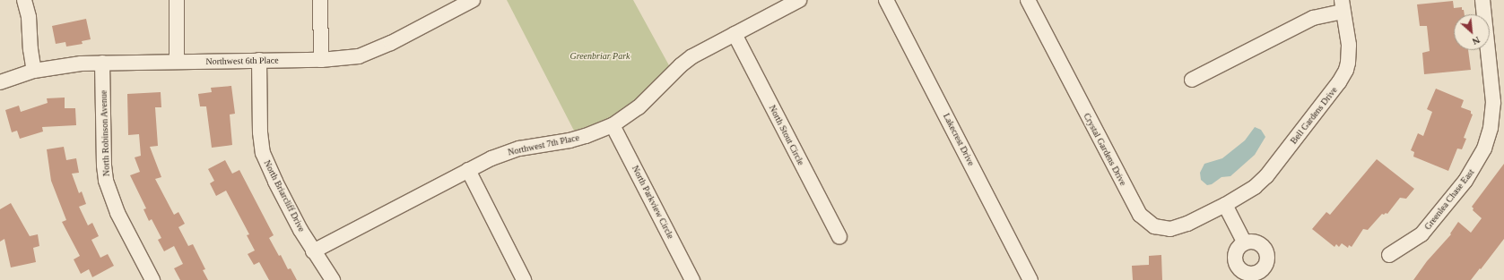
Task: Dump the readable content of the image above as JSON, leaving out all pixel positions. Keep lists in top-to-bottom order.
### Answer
{
  "streets": {
    "street": [
      "Northwest 6th Place",
      "Bell Gardens Drive",
      "North Robinson Avenue",
      "North Stout Circle",
      "Lakecrest Drive",
      "Northwest 7th Place",
      "Crystal Gardens Drive",
      "North Briarcliff Drive",
      "Greenlea Chase East",
      "North Parkview Circle"
    ]
  },
  "crossings": [
    ["Northwest 6th Place", "North Robinson Avenue"],
    ["Northwest 6th Place", "North Briarcliff Drive"],
    ["Bell Gardens Drive", "Crystal Gardens Drive"],
    ["North Stout Circle", "Northwest 7th Place"],
    ["Northwest 7th Place", "North Briarcliff Drive"],
    ["Northwest 7th Place", "North Parkview Circle"]
  ],
  "parks": ["Greenbriar Park"],
  "north": "bottom right"
}
